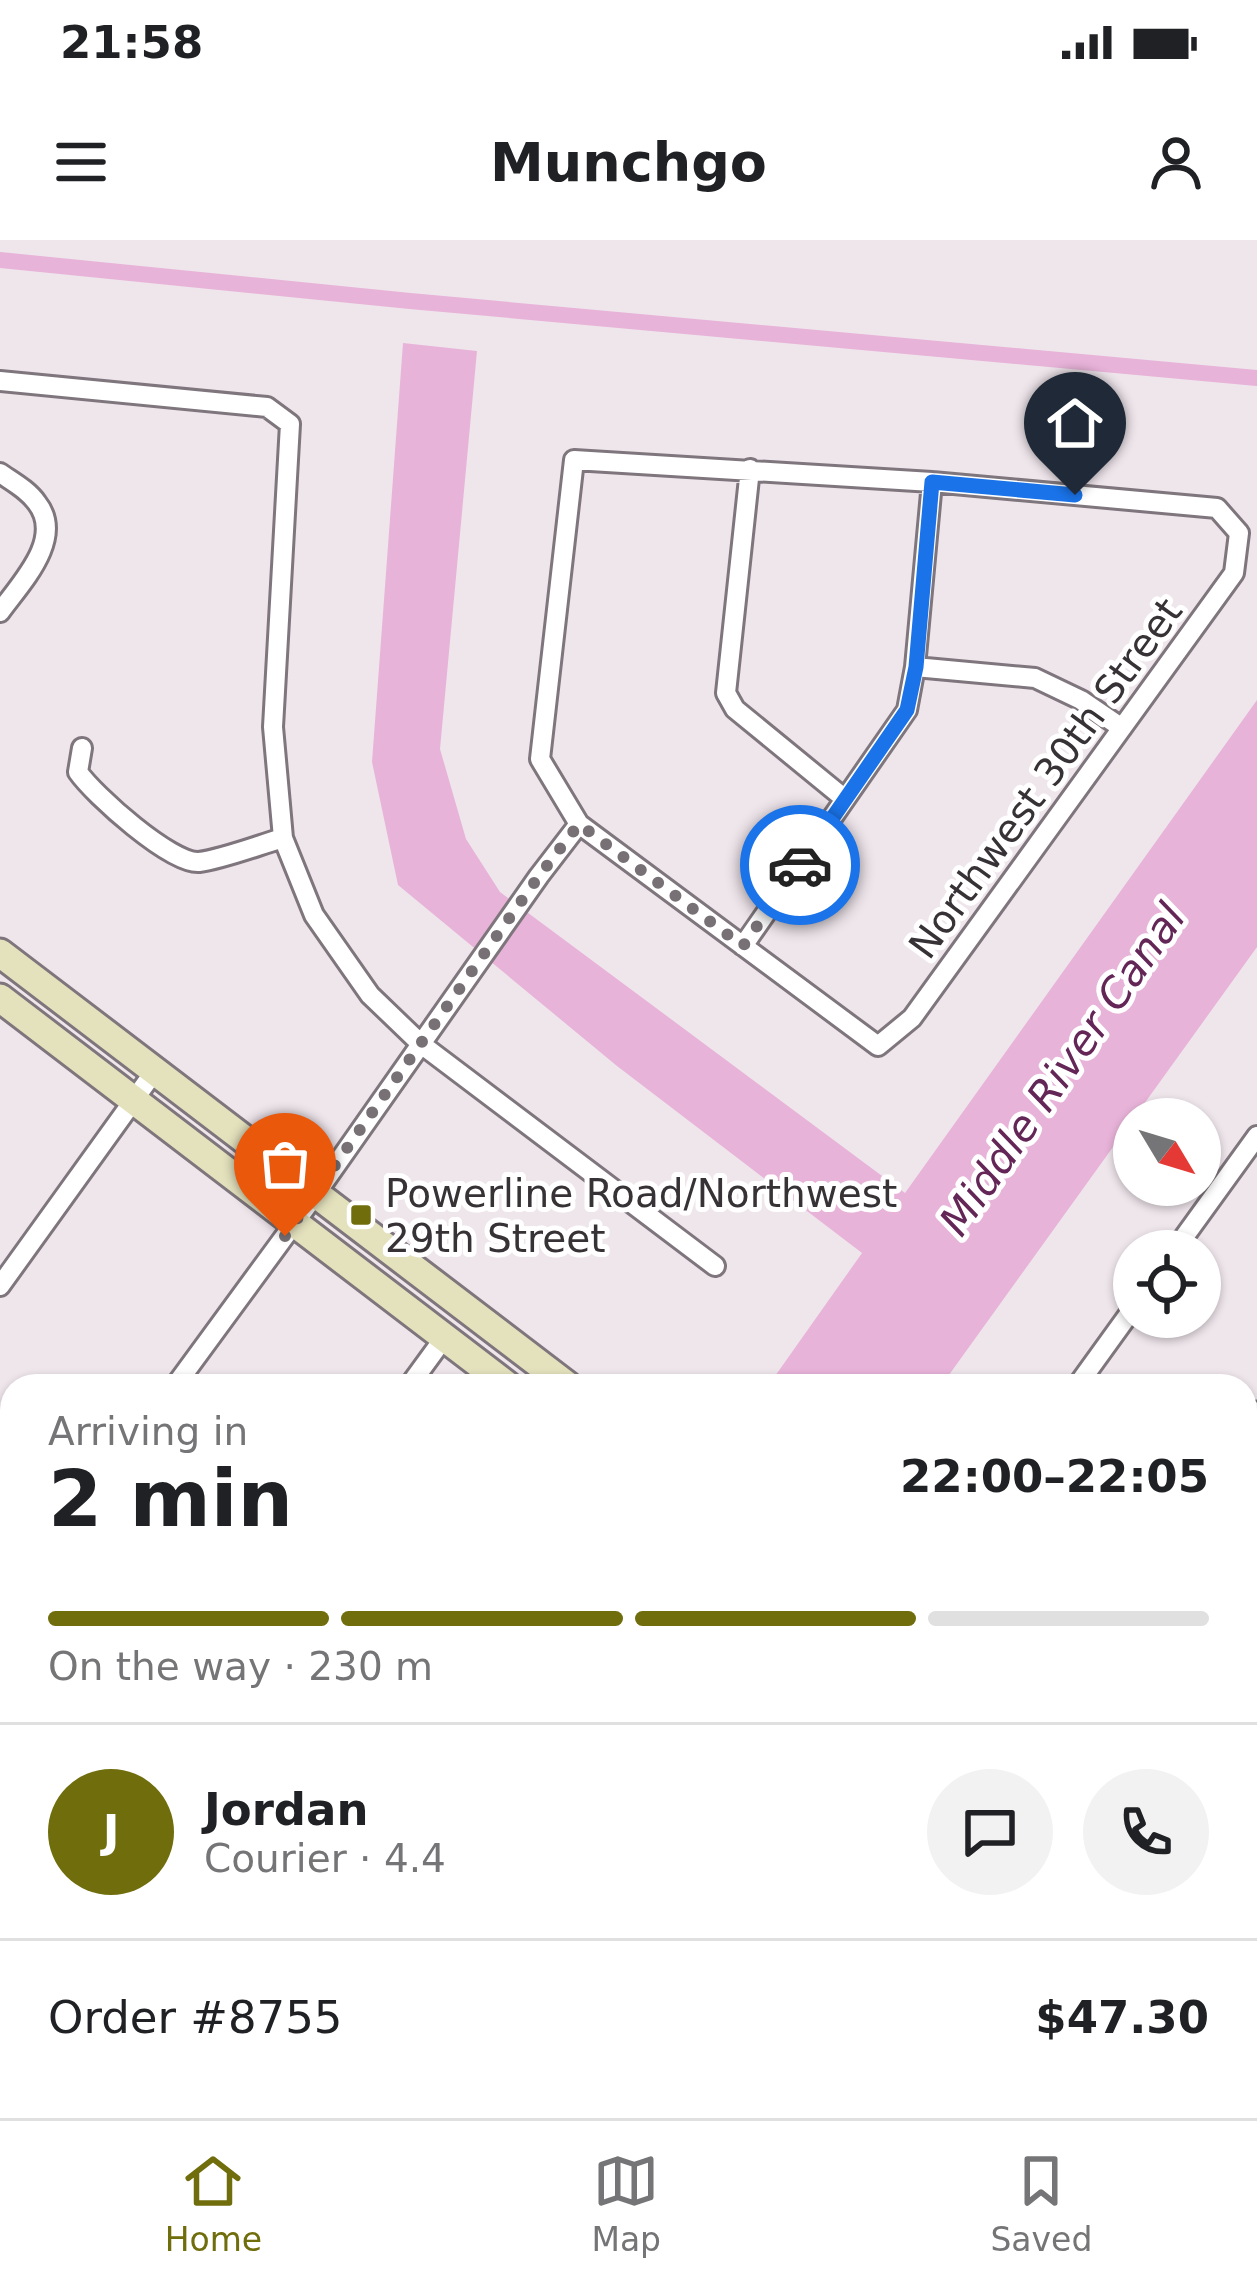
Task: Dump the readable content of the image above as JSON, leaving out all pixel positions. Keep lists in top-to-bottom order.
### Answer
{
  "streets": {
    "street": ["Northwest 30th Street"]
  },
  "water": ["Middle River Canal"],
  "places": {
    "transit": ["Powerline Road/Northwest 29th Street"]
  },
  "north": "bottom right",
  "page": {
    "status": "21:58",
    "header": "Munchgo",
    "heading": ["2 min", "Arriving in", "22:00–22:05"],
    "panel": [
      "Jordan",
      "Courier · 4.4",
      "Order #8755",
      "$47.30"
    ],
    "bar": "On the way · 230 m",
    "round": "J",
    "tabs": ["Home", "Map", "Saved"]
  }
}
